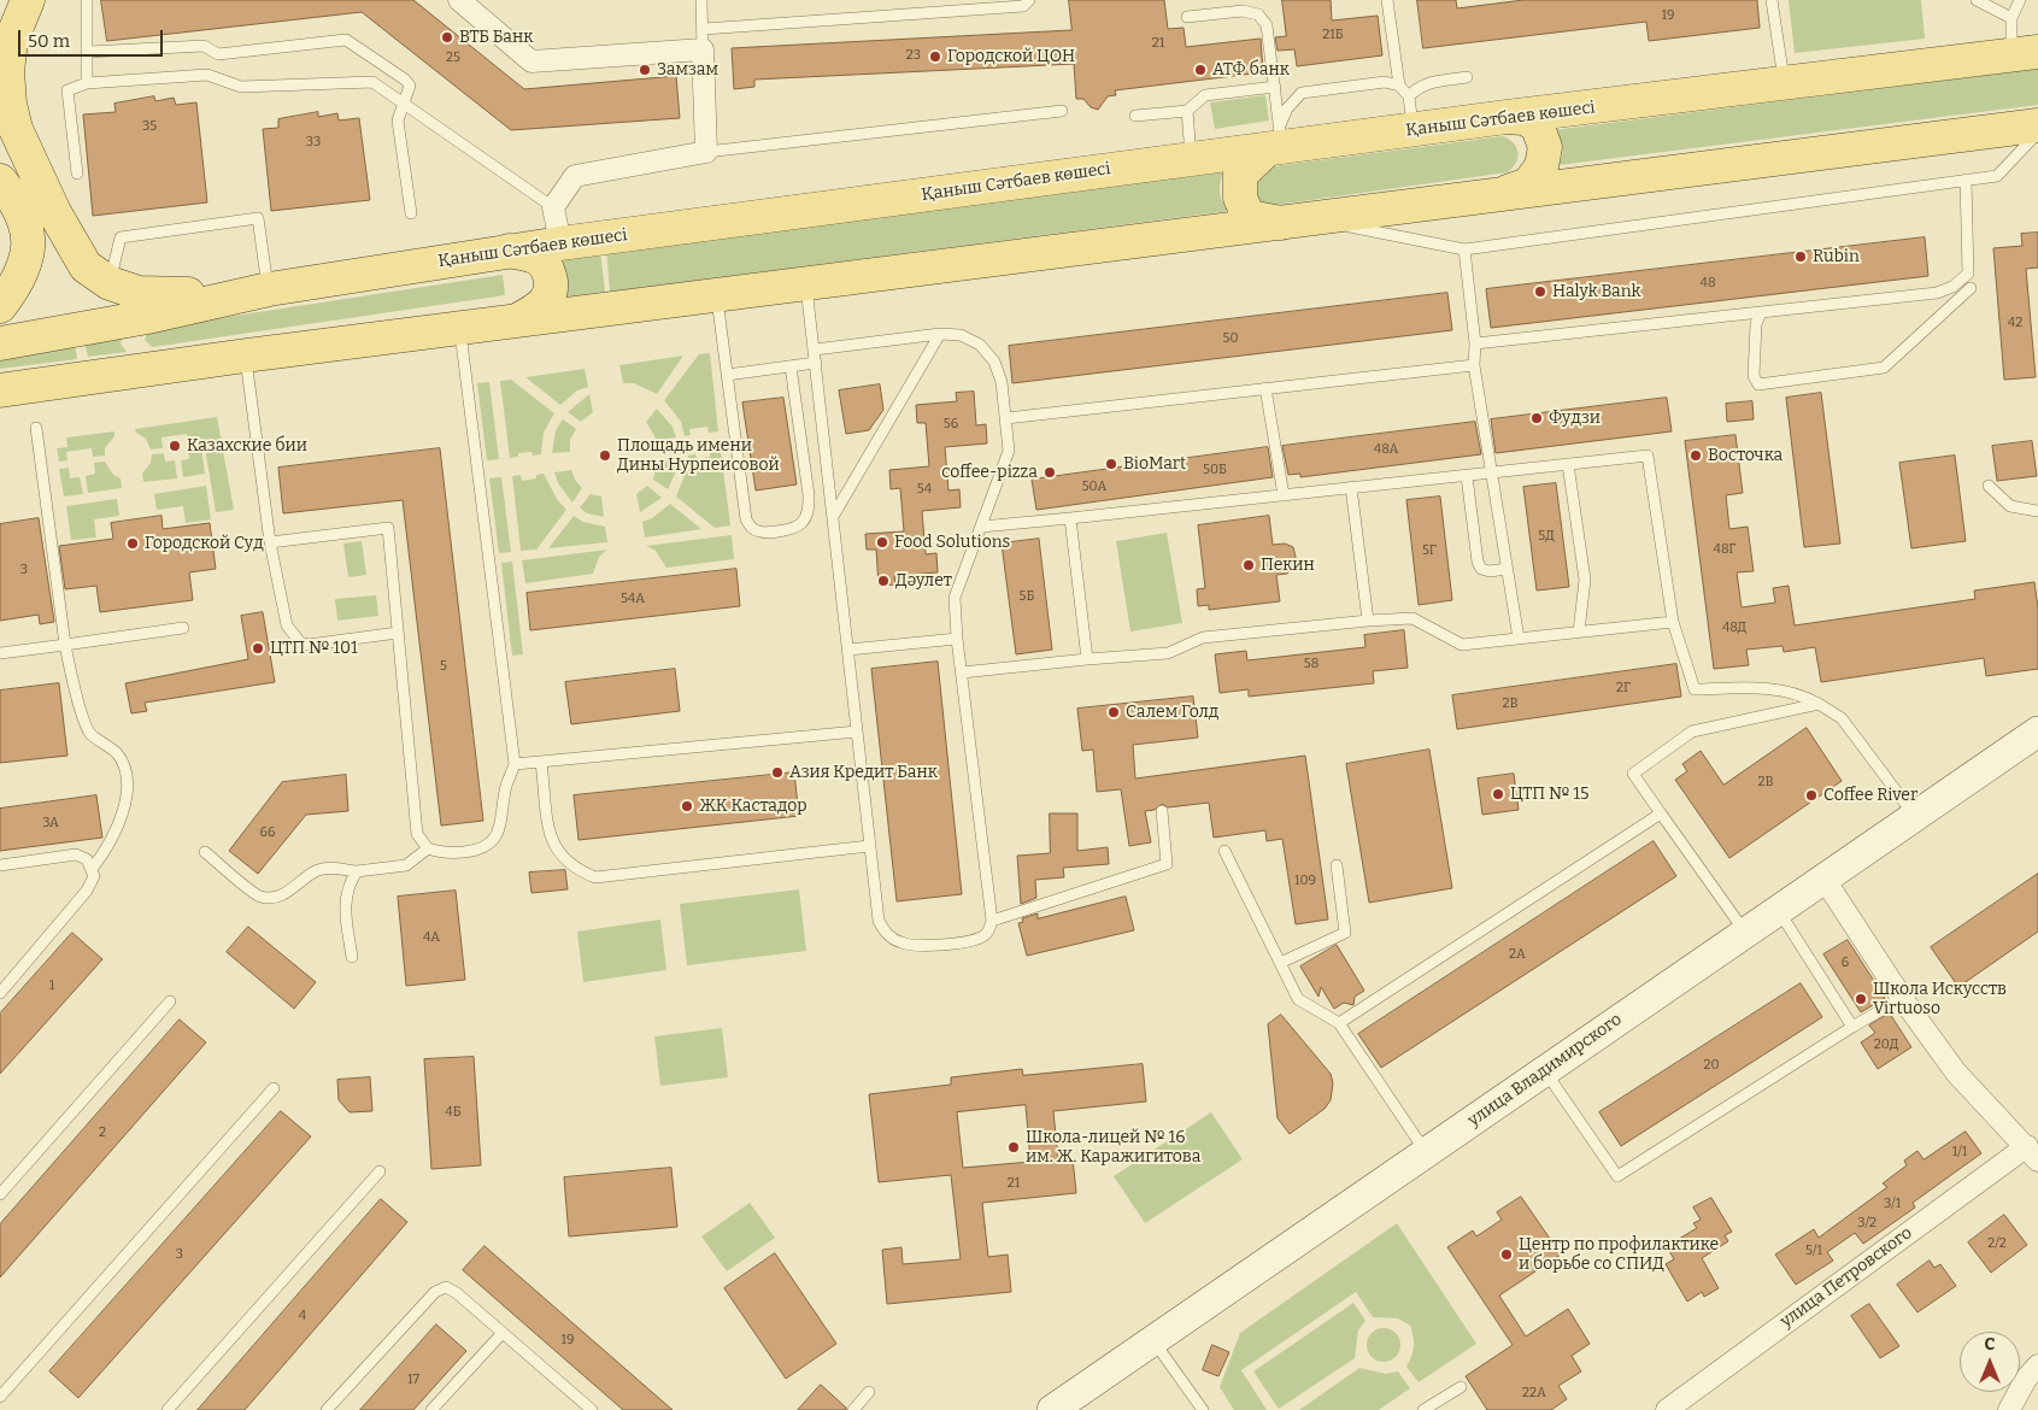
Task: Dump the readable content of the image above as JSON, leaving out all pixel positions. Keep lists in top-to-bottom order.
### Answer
{
  "streets": {
    "main road": ["Қаныш Сәтбаев көшесі"],
    "street": ["улица Владимирского", "улица Петровского"]
  },
  "places": [
    "ВТБ Банк",
    "Городской ЦОН",
    "Замзам",
    "АТФ банк",
    "Rubin",
    "Halyk Bank",
    "Фудзи",
    "Казахские бии",
    "Площадь имени Дины Нурпеисовой",
    "Восточка",
    "BioMart",
    "coffee-pizza",
    "Food Solutions",
    "Городской Суд",
    "Пекин",
    "Дәулет",
    "ЦТП № 101",
    "Салем Голд",
    "Азия Кредит Банк",
    "ЦТП № 15",
    "Coffee River",
    "ЖК Кастадор",
    "Школа Искусств Virtuoso",
    "Школа-лицей № 16 им. Ж. Каражигитова",
    "Центр по профилактике и борьбе со СПИД"
  ],
  "house_numbers": [
    "19",
    "21Б",
    "21",
    "23",
    "25",
    "35",
    "33",
    "48",
    "42",
    "50",
    "56",
    "48А",
    "50Б",
    "50А",
    "54",
    "5Д",
    "48Г",
    "5Г",
    "3",
    "5Б",
    "54А",
    "48Д",
    "58",
    "5",
    "2Г",
    "2В",
    "2В",
    "3А",
    "66",
    "109",
    "4А",
    "2А",
    "6",
    "1",
    "20Д",
    "20",
    "4Б",
    "2",
    "1/1",
    "21",
    "3/1",
    "3/2",
    "2/2",
    "5/1",
    "3",
    "4",
    "19",
    "17",
    "22А"
  ],
  "scale_bar": "50 m",
  "north": "top"
}
